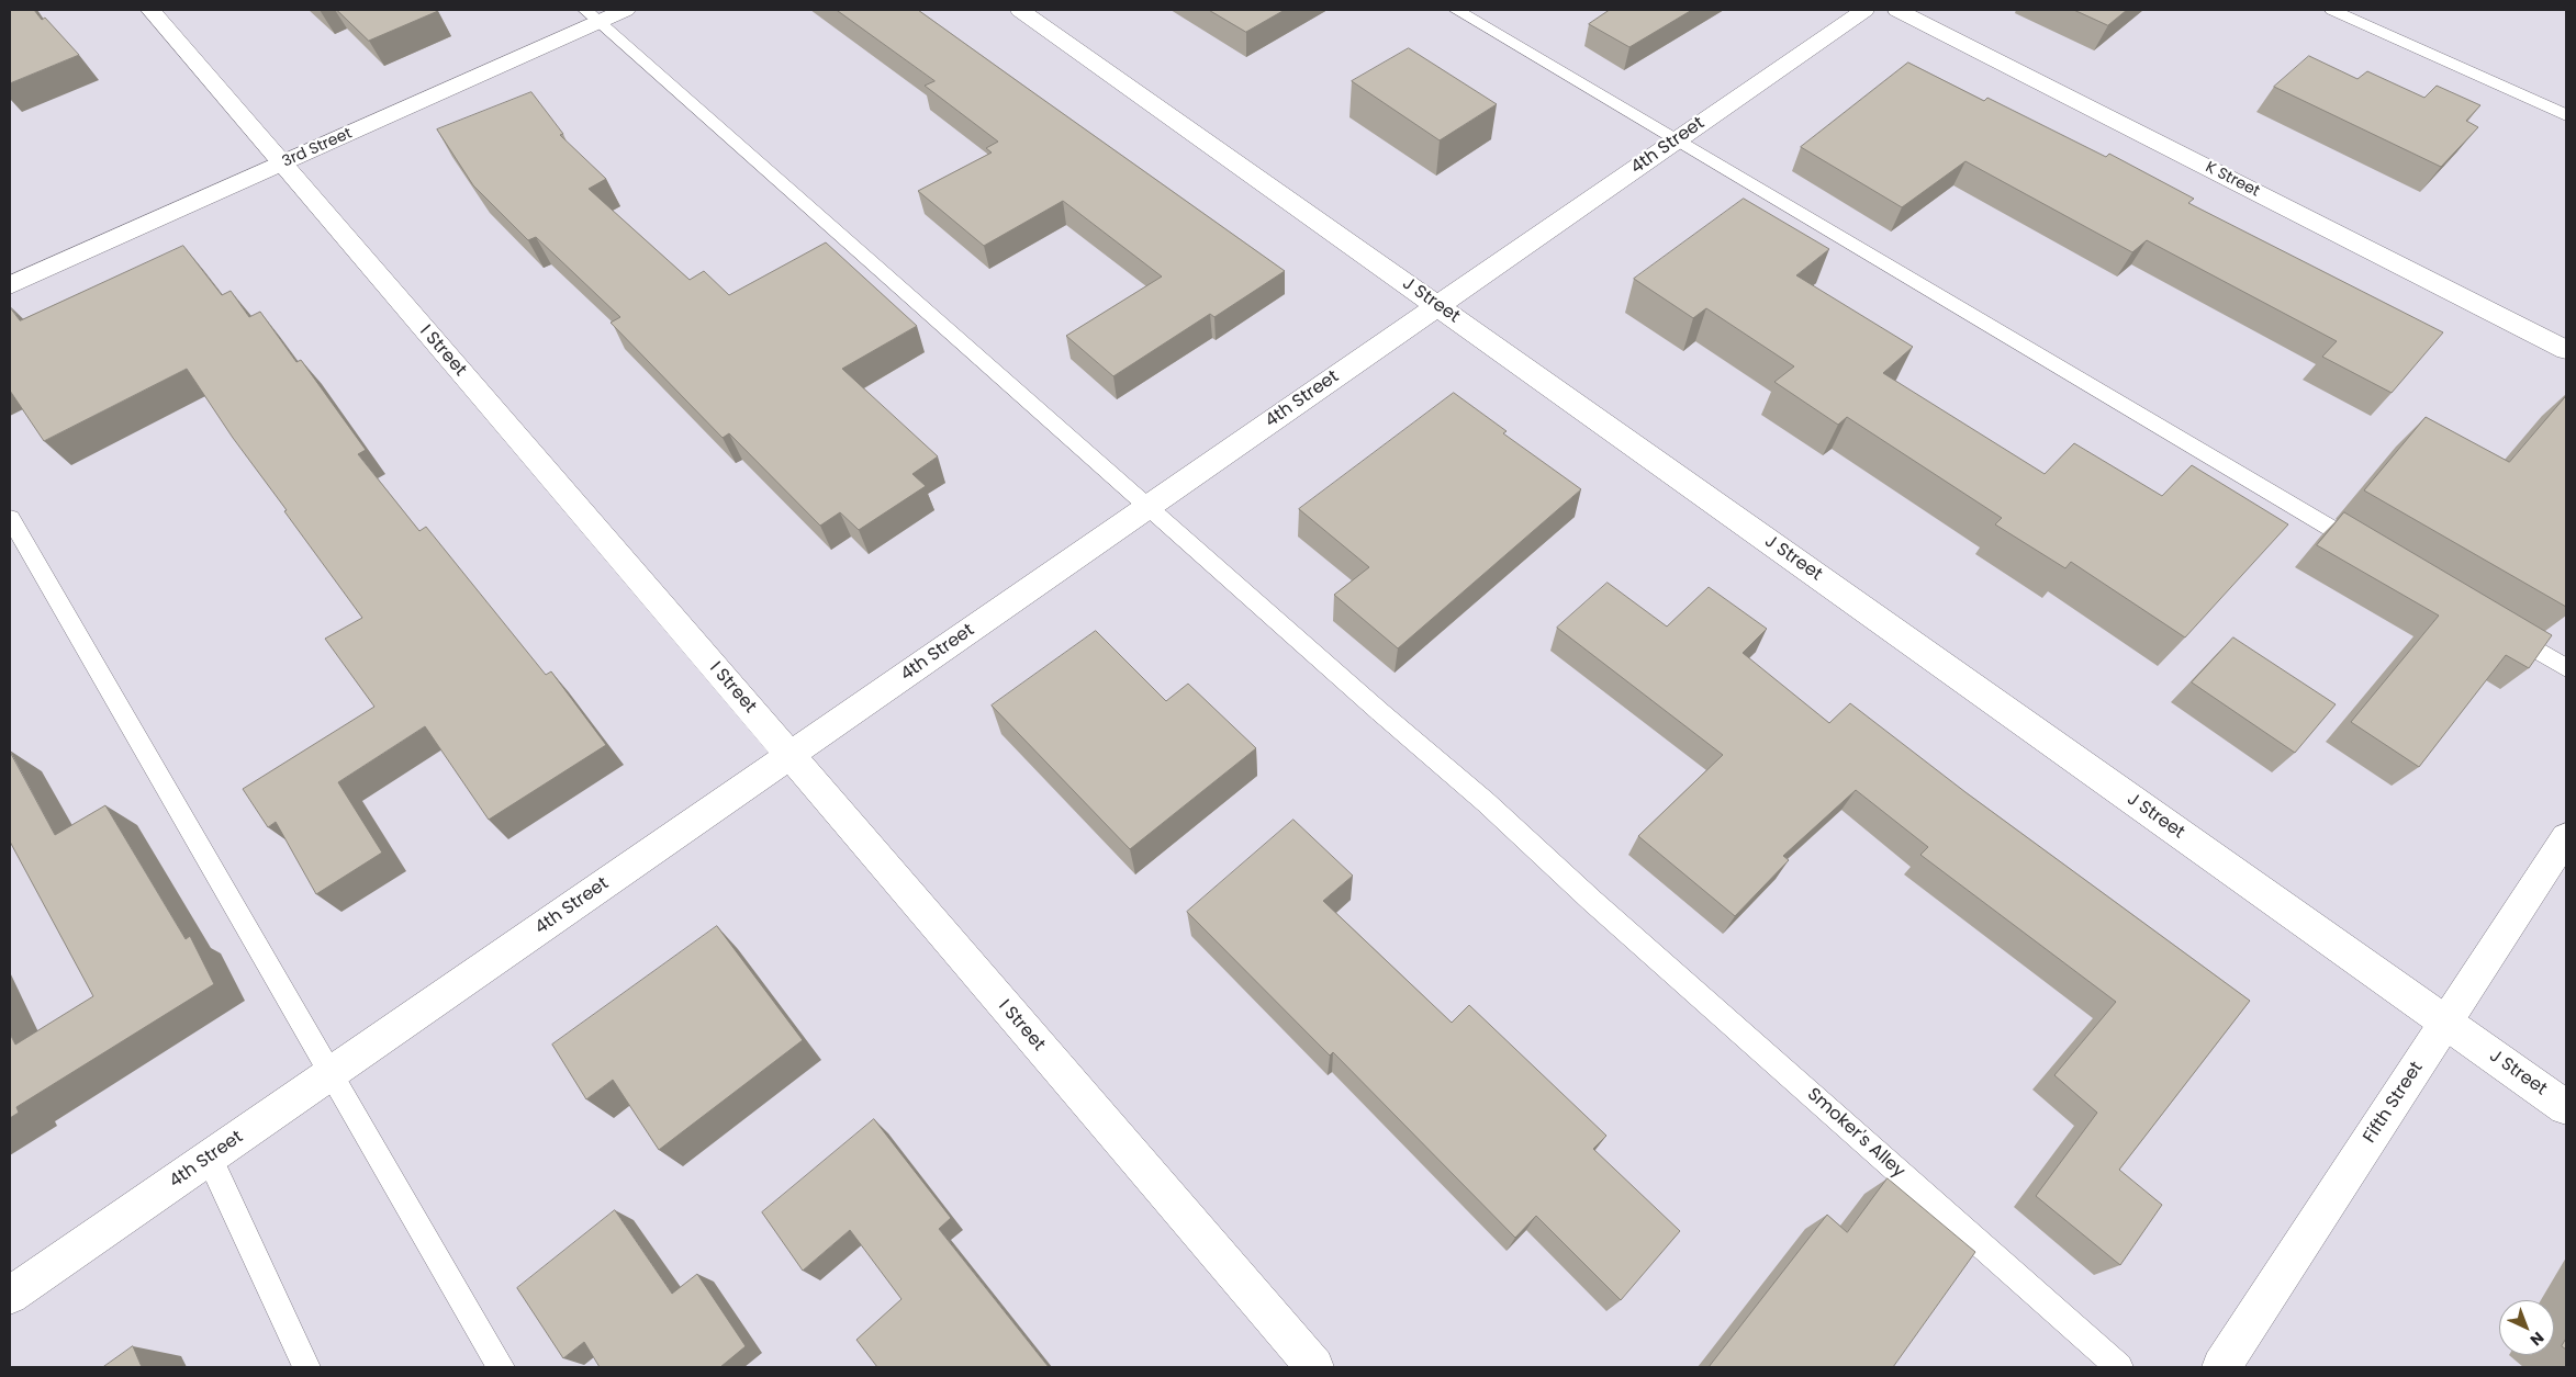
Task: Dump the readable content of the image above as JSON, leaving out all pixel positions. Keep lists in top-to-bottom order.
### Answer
{
  "streets": {
    "street": [
      "4th Street",
      "3rd Street",
      "K Street",
      "J Street",
      "I Street",
      "Fifth Street"
    ],
    "lane": ["Smoker's Alley"]
  },
  "crossings": [
    ["4th Street", "J Street"],
    ["4th Street", "I Street"],
    ["4th Street", "Smoker's Alley"],
    ["3rd Street", "I Street"],
    ["3rd Street", "Smoker's Alley"],
    ["J Street", "Fifth Street"]
  ],
  "north": "bottom right"
}
